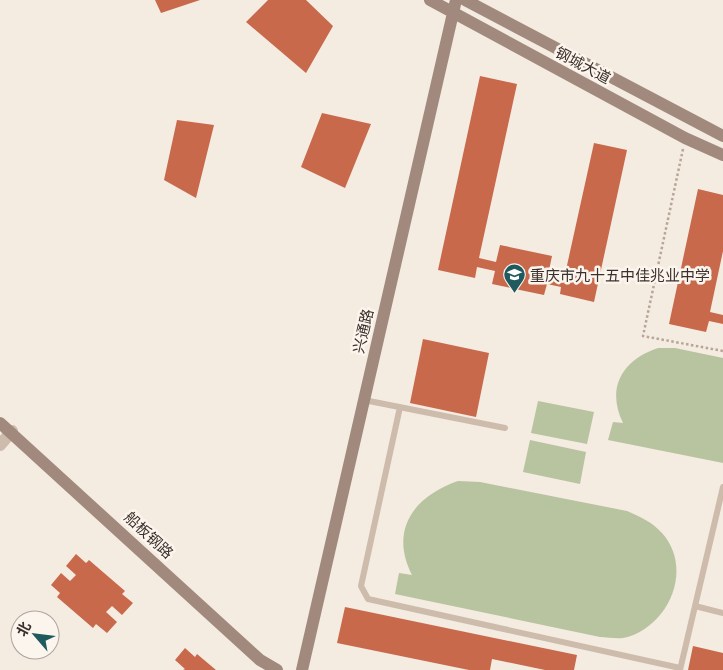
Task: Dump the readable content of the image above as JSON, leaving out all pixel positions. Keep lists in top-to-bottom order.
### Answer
{
  "streets": {
    "street": ["钢城大道", "兴通路", "船板钢路"]
  },
  "crossings": [
    ["钢城大道", "兴通路"]
  ],
  "places": {
    "school or university": ["重庆市九十五中佳兆业中学"]
  },
  "north": "top left"
}
